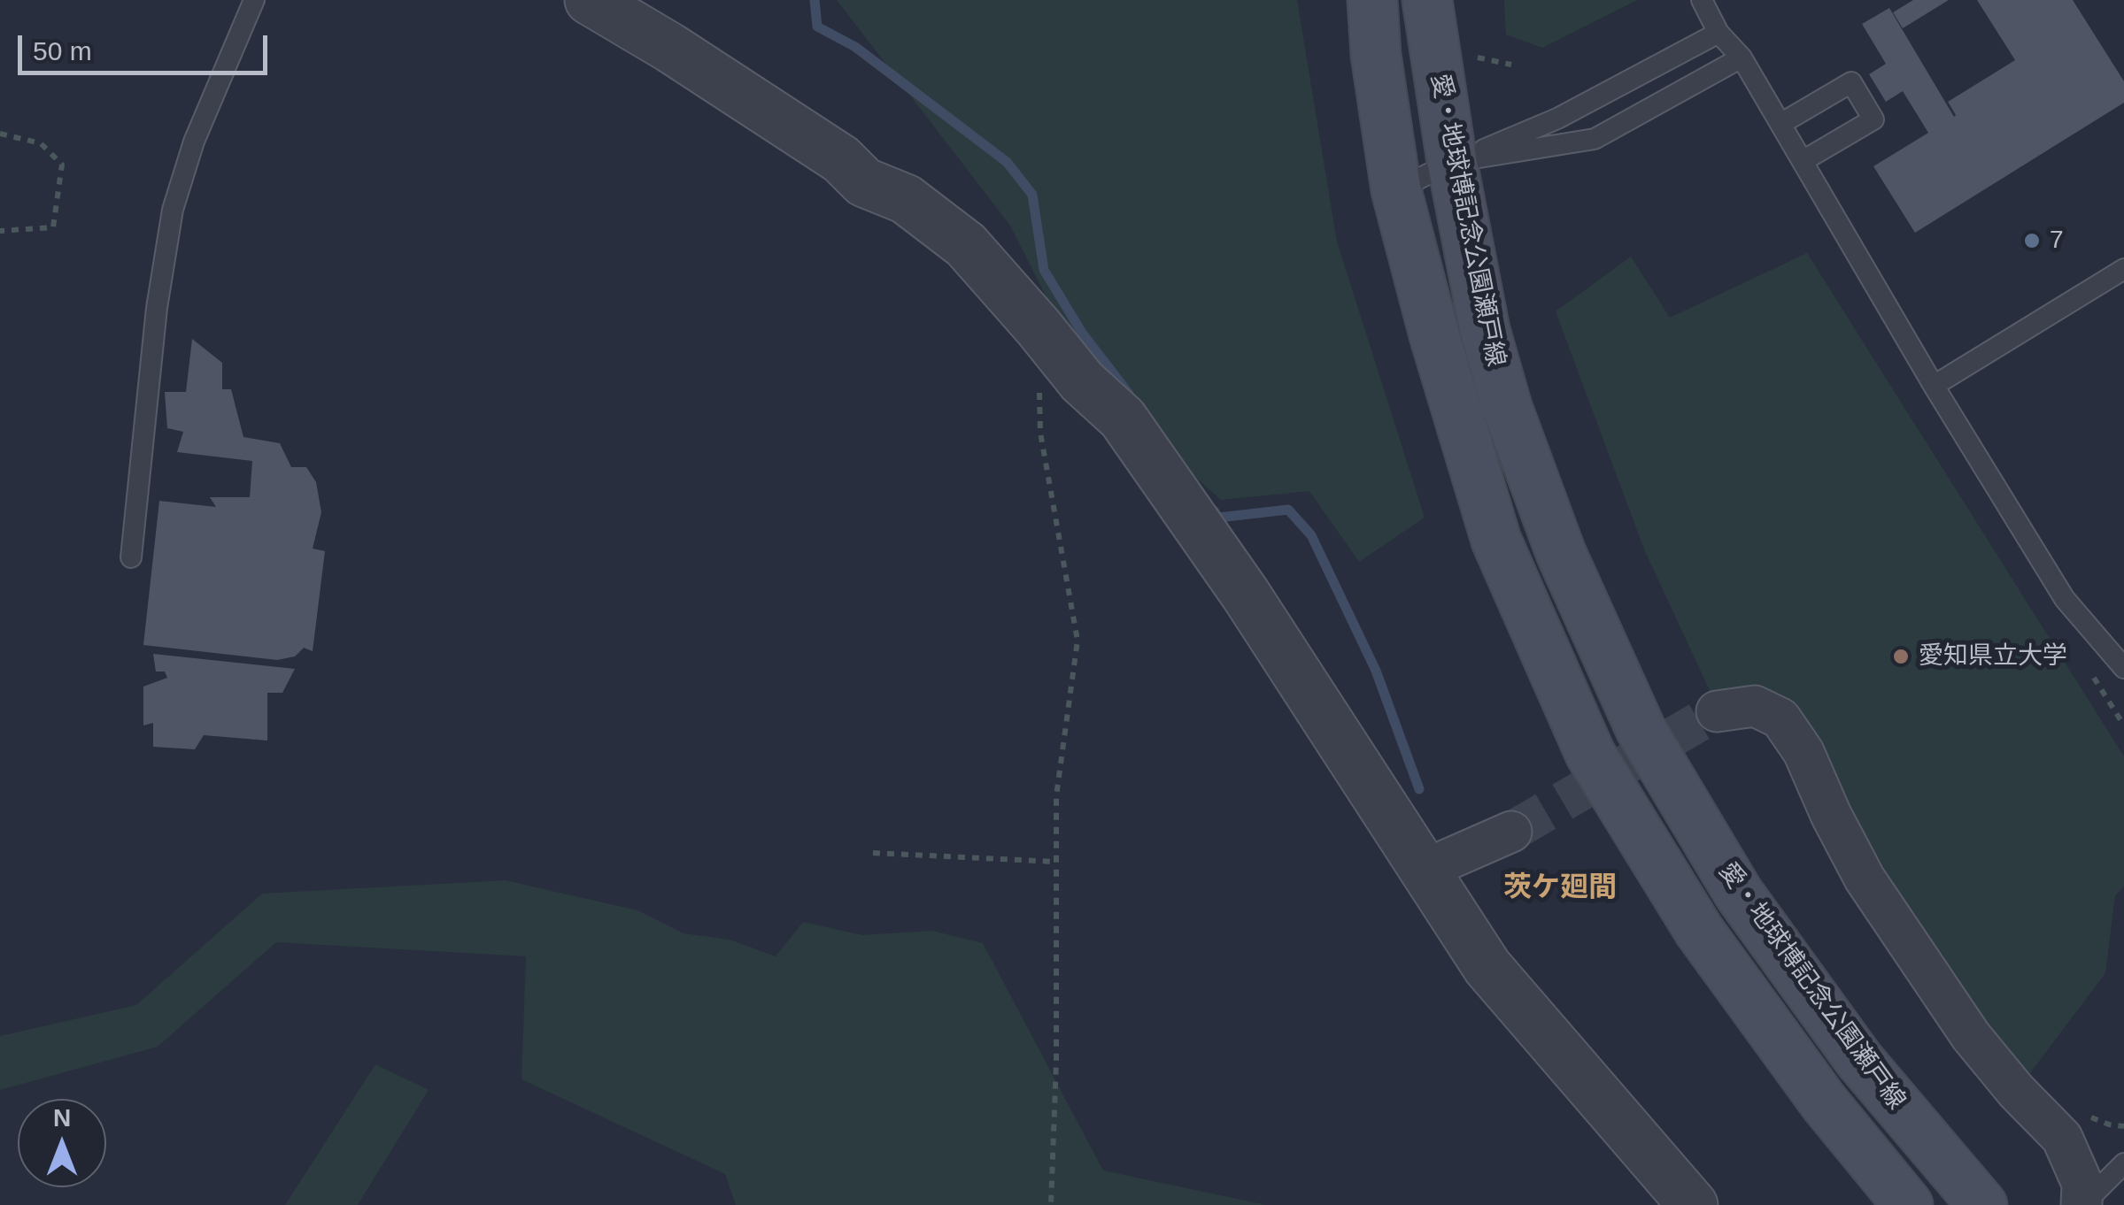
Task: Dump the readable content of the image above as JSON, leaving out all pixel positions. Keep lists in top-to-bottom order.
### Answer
{
  "streets": {
    "main road": ["愛・地球博記念公園瀬戸線"]
  },
  "districts": ["茨ケ廻間"],
  "places": ["7", "愛知県立大学"],
  "scale_bar": "50 m",
  "north": "top"
}
